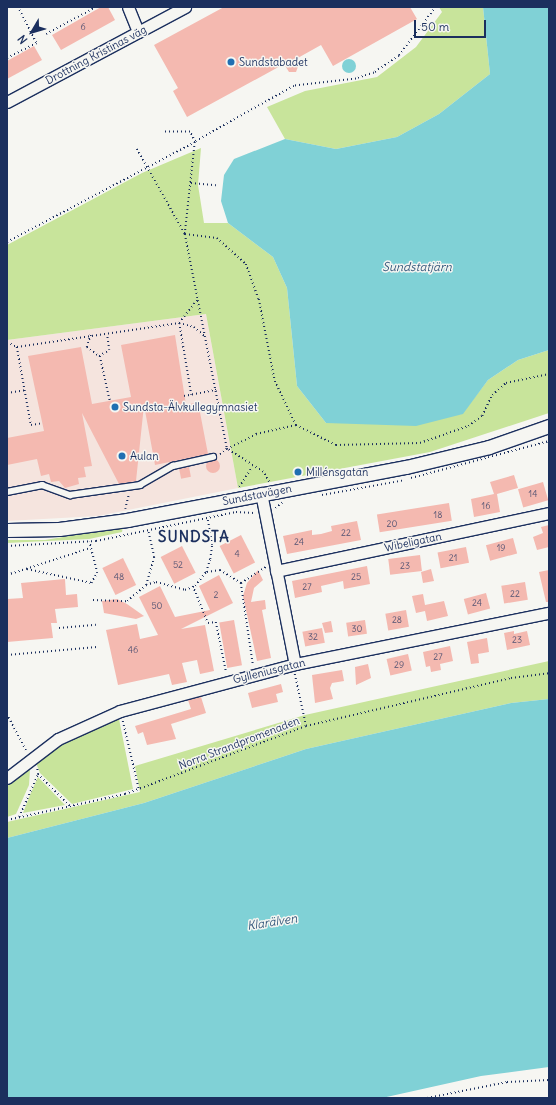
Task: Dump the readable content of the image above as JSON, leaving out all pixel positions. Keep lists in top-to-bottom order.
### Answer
{
  "streets": {
    "street": [
      "Drottning Kristinas väg",
      "Sundstavägen",
      "Wibeligatan",
      "Gylleniusgatan"
    ],
    "path": ["Norra Strandpromenaden"]
  },
  "districts": ["SUNDSTA"],
  "water": ["Sundstatjärn", "Klarälven"],
  "places": [
    "Sundstabadet",
    "Sundsta-Älvkullegymnasiet",
    "Aulan",
    "Millénsgatan"
  ],
  "house_numbers": [
    "6",
    "14",
    "16",
    "18",
    "20",
    "22",
    "24",
    "19",
    "4",
    "21",
    "52",
    "23",
    "48",
    "25",
    "27",
    "22",
    "2",
    "24",
    "50",
    "28",
    "30",
    "32",
    "23",
    "46",
    "27",
    "29"
  ],
  "scale_bar": "50 m",
  "north": "bottom left"
}
